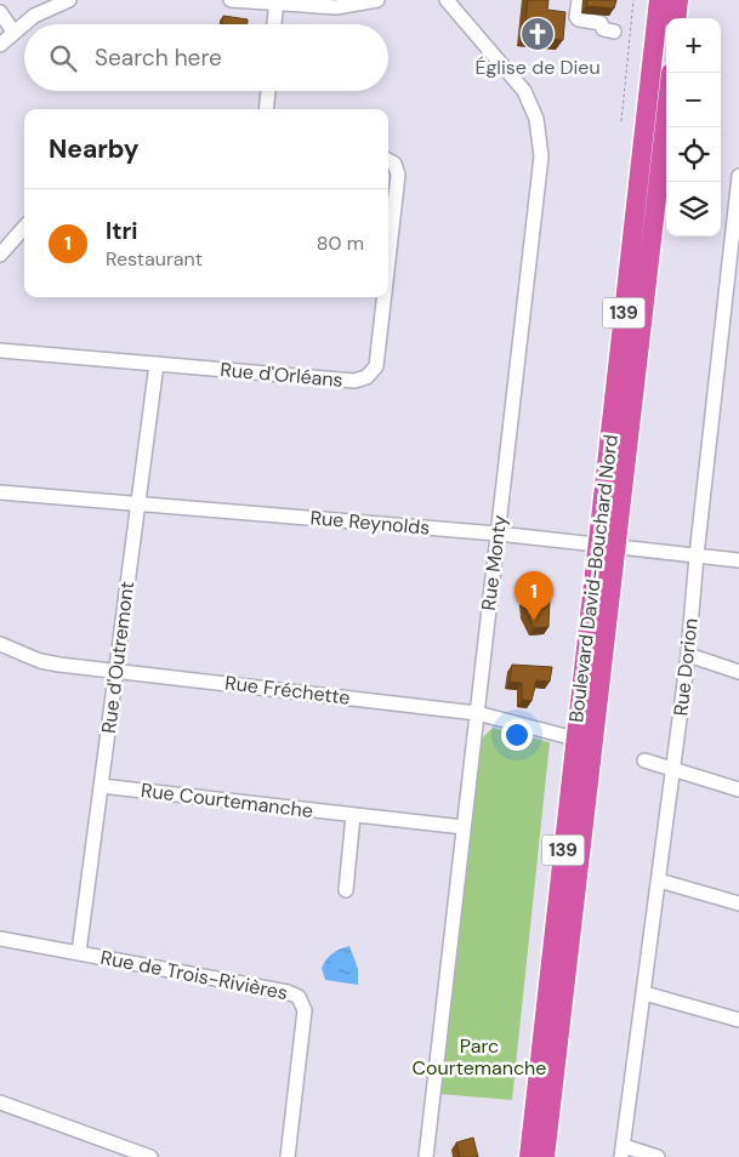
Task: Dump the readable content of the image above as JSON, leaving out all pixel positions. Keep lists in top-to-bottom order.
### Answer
{
  "streets": {
    "highway": ["139", "Boulevard David-Bouchard Nord"],
    "street": [
      "Rue d'Orléans",
      "Rue Reynolds",
      "Rue Monty",
      "Rue d'Outremont",
      "Rue Dorion",
      "Rue Fréchette",
      "Rue Courtemanche",
      "Rue de Trois-Rivières"
    ]
  },
  "crossings": [
    ["Rue d'Orléans", "Rue d'Outremont"],
    ["Rue Reynolds", "Rue Monty"],
    ["Rue Reynolds", "Boulevard David-Bouchard Nord"],
    ["Rue Reynolds", "Rue d'Outremont"],
    ["Rue Reynolds", "Rue Dorion"],
    ["Rue Monty", "Rue Fréchette"],
    ["Rue Monty", "Rue Courtemanche"],
    ["Boulevard David-Bouchard Nord", "Rue Fréchette"],
    ["Rue d'Outremont", "Rue Fréchette"],
    ["Rue d'Outremont", "Rue Courtemanche"],
    ["Rue d'Outremont", "Rue de Trois-Rivières"]
  ],
  "parks": ["Parc Courtemanche"],
  "places": {
    "church": ["Église de Dieu"]
  },
  "page": {
    "map_buttons": ["+", "−"],
    "search": "Search here",
    "heading": "Nearby",
    "list": [
      {
        "mark": "1",
        "name": "Itri",
        "note": "Restaurant",
        "value": "80 m"
      }
    ],
    "pins": "1"
  }
}
